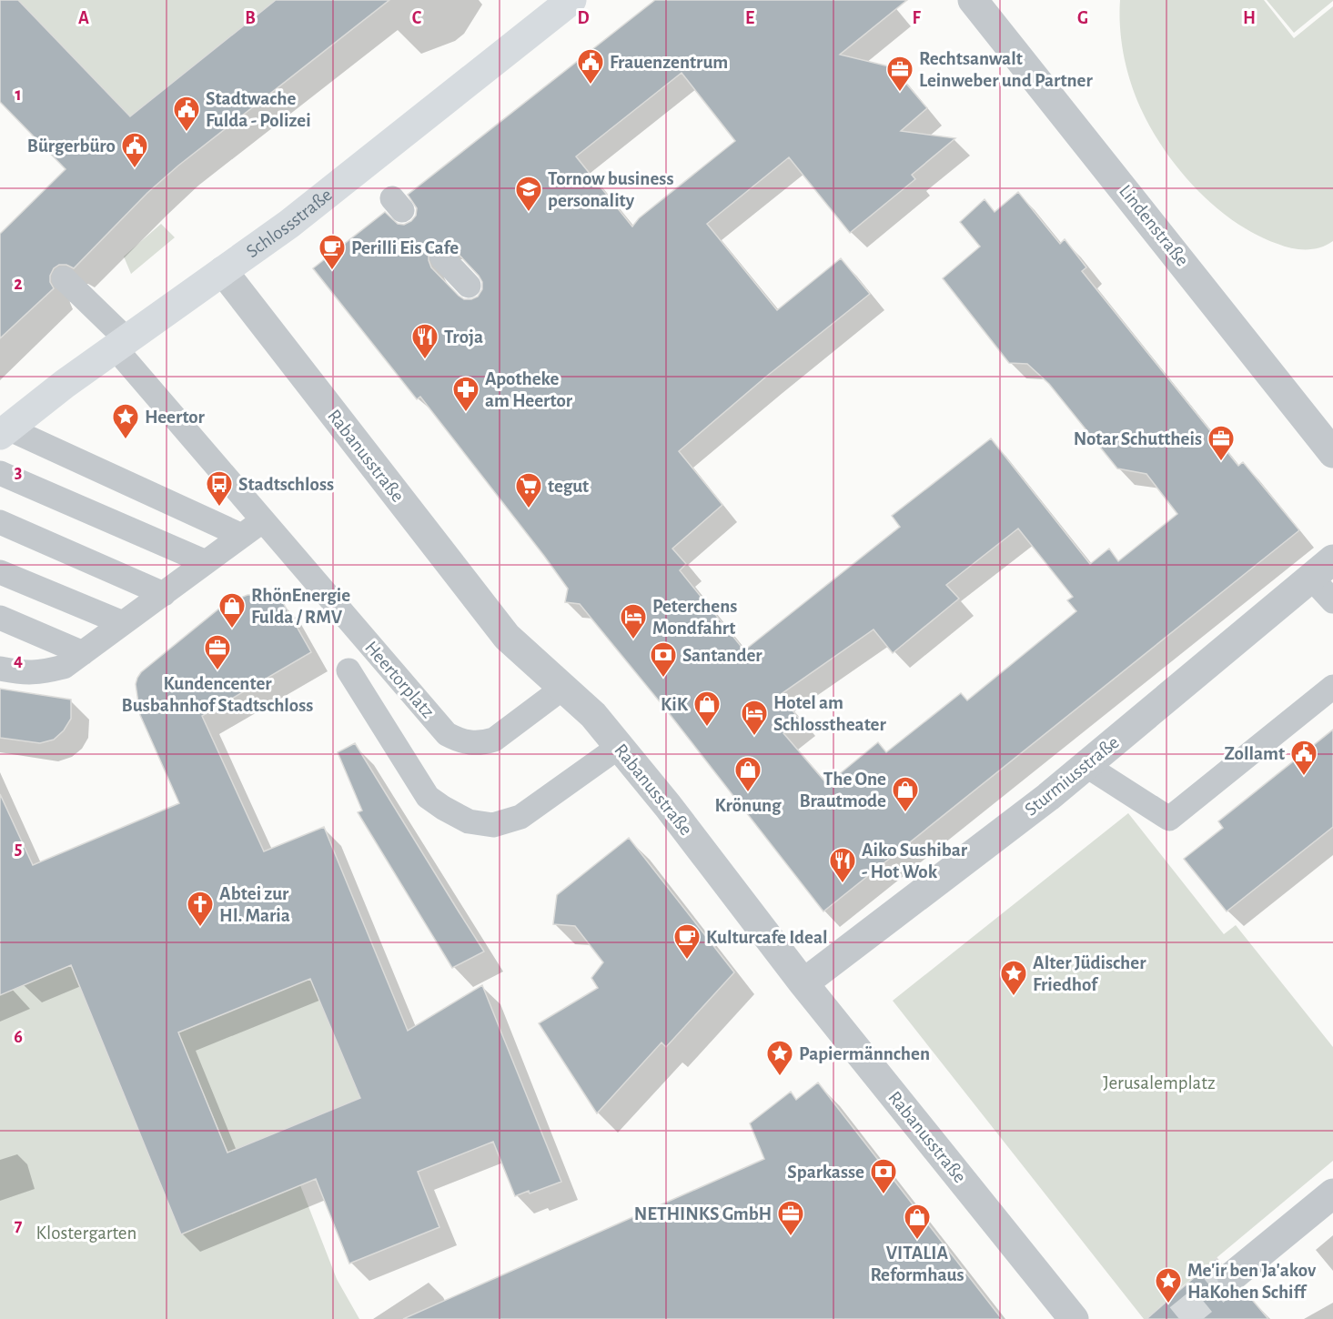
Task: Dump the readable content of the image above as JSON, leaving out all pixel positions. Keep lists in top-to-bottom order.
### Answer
{
  "streets": {
    "street": [
      "Schlossstraße",
      "Lindenstraße",
      "Rabanusstraße",
      "Sturmiusstraße"
    ],
    "lane": ["Heertorplatz"]
  },
  "crossings": [
    ["Schlossstraße", "Rabanusstraße"],
    ["Schlossstraße", "Heertorplatz"],
    ["Rabanusstraße", "Heertorplatz"],
    ["Rabanusstraße", "Sturmiusstraße"]
  ],
  "parks": ["Jerusalemplatz", "Klostergarten"],
  "places": {
    "public building": [
      "Frauenzentrum",
      "Stadtwache Fulda - Polizei",
      "Bürgerbüro",
      "Zollamt"
    ],
    "office": [
      "Rechtsanwalt Leinweber und Partner",
      "Notar Schuttheis",
      "Kundencenter Busbahnhof Stadtschloss",
      "NETHINKS GmbH"
    ],
    "school or university": ["Tornow business personality"],
    "cafe": ["Perilli Eis Cafe", "Kulturcafe Ideal"],
    "restaurant": ["Troja", "Aiko Sushibar - Hot Wok"],
    "pharmacy": ["Apotheke am Heertor"],
    "place": [
      "Heertor",
      "Alter Jüdischer Friedhof",
      "Papiermännchen",
      "Me'ir ben Ja'akov HaKohen Schiff"
    ],
    "bus stop": ["Stadtschloss"],
    "supermarket": ["tegut"],
    "shop": [
      "RhönEnergie Fulda / RMV",
      "KiK",
      "Krönung",
      "The One Brautmode",
      "VITALIA Reformhaus"
    ],
    "hotel": ["Peterchens Mondfahrt", "Hotel am Schlosstheater"],
    "bank": ["Santander", "Sparkasse"],
    "church": ["Abtei zur Hl. Maria"]
  },
  "grid": {
    "columns": [
      "A",
      "B",
      "C",
      "D",
      "E",
      "F",
      "G",
      "H"
    ],
    "rows": [
      "1",
      "2",
      "3",
      "4",
      "5",
      "6",
      "7"
    ]
  }
}
